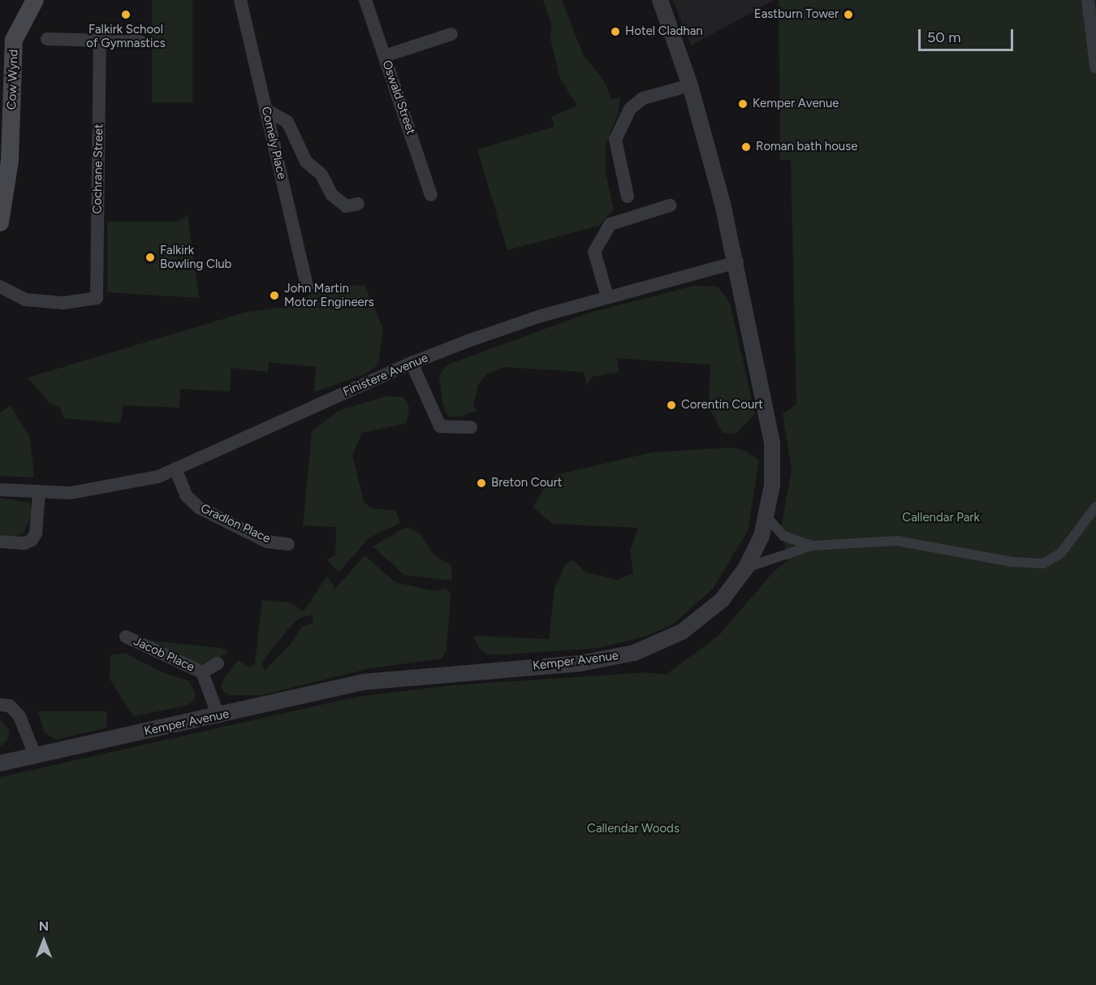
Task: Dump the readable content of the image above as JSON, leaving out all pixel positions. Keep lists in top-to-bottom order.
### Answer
{
  "streets": {
    "main road": ["Cow Wynd"],
    "street": [
      "Oswald Street",
      "Comely Place",
      "Cochrane Street",
      "Finistere Avenue",
      "Gradlon Place",
      "Jacob Place",
      "Kemper Avenue"
    ]
  },
  "crossings": [
    ["Finistere Avenue", "Gradlon Place"],
    ["Finistere Avenue", "Kemper Avenue"],
    ["Jacob Place", "Kemper Avenue"]
  ],
  "parks": ["Callendar Park", "Callendar Woods"],
  "places": [
    "Falkirk School of Gymnastics",
    "Eastburn Tower",
    "Hotel Cladhan",
    "Kemper Avenue",
    "Roman bath house",
    "Falkirk Bowling Club",
    "John Martin Motor Engineers",
    "Corentin Court",
    "Breton Court"
  ],
  "scale_bar": "50 m",
  "north": "top"
}
